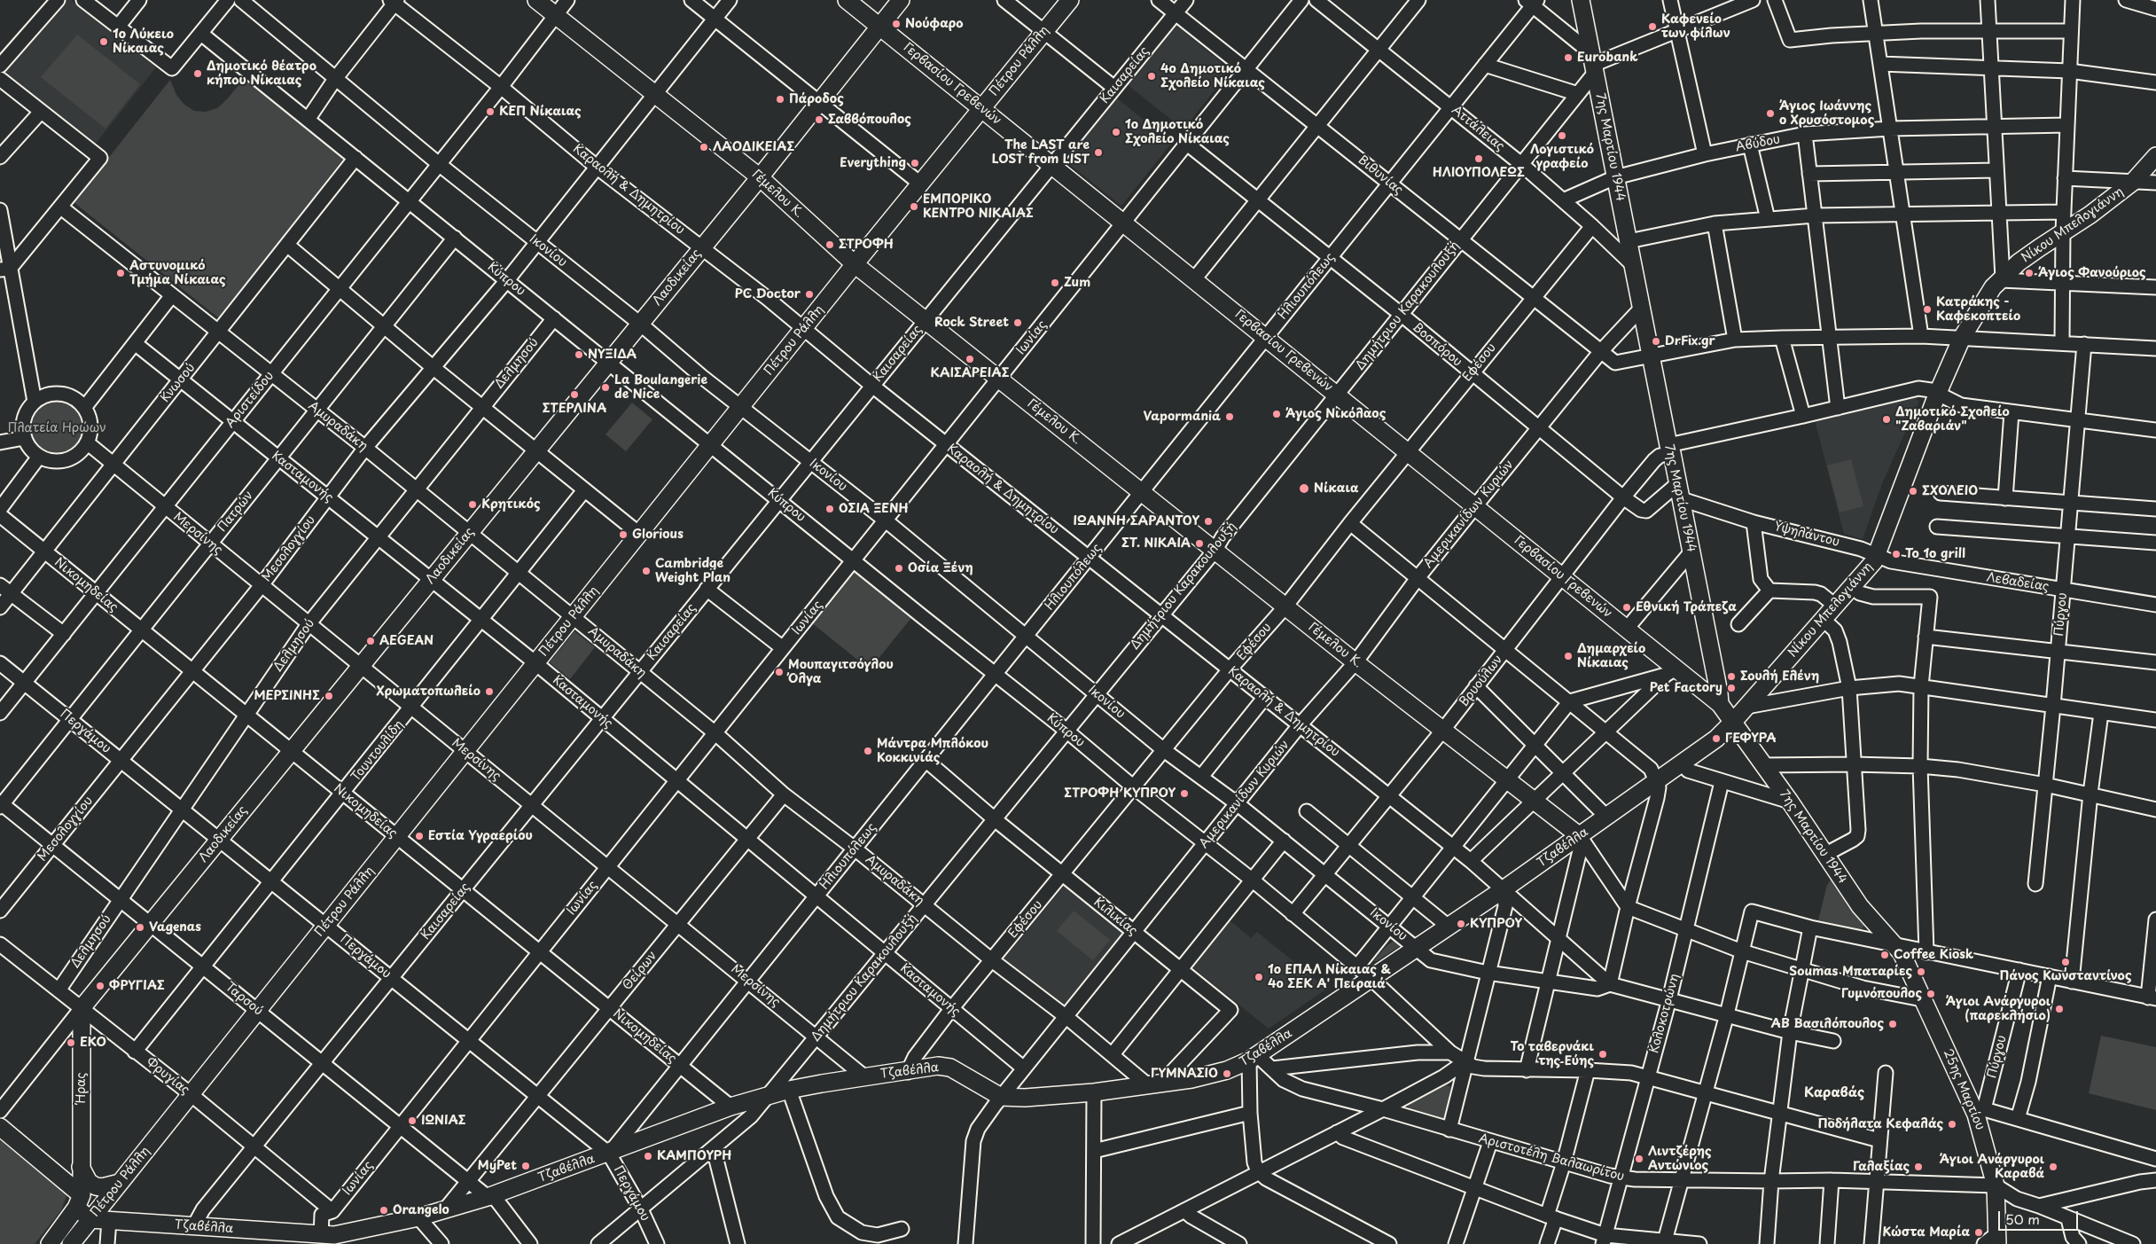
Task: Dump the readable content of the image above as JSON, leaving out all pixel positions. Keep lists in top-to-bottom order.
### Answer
{
  "streets": {
    "main road": [
      "Πέτρου Ράλλη",
      "Γερβασίου Γρεβενών",
      "7ης Μαρτίου 1944",
      "Γέμελου Κ.",
      "Νίκου Μπελογιάννη",
      "Λαοδικείας",
      "Τζαβέλλα",
      "Ήρας",
      "25ης Μαρτίου"
    ],
    "street": [
      "Καισαρείας",
      "Αττάλειας",
      "Αβύδου",
      "Βιθυνίας",
      "Καραολή & Δημητρίου",
      "Ικονίου",
      "Κύπρου",
      "Ηλιουπόλεως",
      "Δημήτριου Καρακουλουξή",
      "Ιωνίας",
      "Βοσπόρου",
      "Εφέσου",
      "Δελμησού",
      "Κνωσού",
      "Αριστείδου",
      "Αμυραδάκη",
      "Κασταμονής",
      "Πατρών",
      "Αμερικανίδων Κυριών",
      "Μερσίνης",
      "Υψηλάντου",
      "Μεσολογγίου",
      "Λεβαδείας",
      "Νικομηδείας",
      "Πύργου",
      "Βρυούλων",
      "Περγάμου",
      "Τουντουλίδη",
      "Κιλικίας",
      "Θείρων",
      "Ταρσού",
      "Κολοκοτρώνη",
      "Φρυγίας",
      "Αριστοτέλη Βαλαωρίτου"
    ]
  },
  "crossings": [
    ["Πέτρου Ράλλη", "Γερβασίου Γρεβενών"],
    ["Πέτρου Ράλλη", "Καραολή & Δημητρίου"],
    ["Πέτρου Ράλλη", "Γέμελου Κ."],
    ["Πέτρου Ράλλη", "Ικονίου"],
    ["Πέτρου Ράλλη", "Κύπρου"],
    ["Πέτρου Ράλλη", "Αμυραδάκη"],
    ["Πέτρου Ράλλη", "Κασταμονής"],
    ["Πέτρου Ράλλη", "Μερσίνης"],
    ["Πέτρου Ράλλη", "Νικομηδείας"],
    ["Πέτρου Ράλλη", "Περγάμου"],
    ["Πέτρου Ράλλη", "Τζαβέλλα"],
    ["Πέτρου Ράλλη", "Ταρσού"],
    ["Πέτρου Ράλλη", "Φρυγίας"],
    ["Πέτρου Ράλλη", "Ήρας"],
    ["Καισαρείας", "Γερβασίου Γρεβενών"],
    ["Καισαρείας", "Βιθυνίας"],
    ["Καισαρείας", "Καραολή & Δημητρίου"],
    ["Καισαρείας", "Γέμελου Κ."],
    ["Καισαρείας", "Ικονίου"],
    ["Καισαρείας", "Κύπρου"],
    ["Καισαρείας", "Αμυραδάκη"],
    ["Καισαρείας", "Κασταμονής"],
    ["Καισαρείας", "Μερσίνης"],
    ["Καισαρείας", "Νικομηδείας"],
    ["Καισαρείας", "Περγάμου"],
    ["Καισαρείας", "Τζαβέλλα"],
    ["Καισαρείας", "Ταρσού"],
    ["Καισαρείας", "Φρυγίας"],
    ["Γερβασίου Γρεβενών", "7ης Μαρτίου 1944"],
    ["Γερβασίου Γρεβενών", "Λαοδικείας"],
    ["Γερβασίου Γρεβενών", "Ηλιουπόλεως"],
    ["Γερβασίου Γρεβενών", "Δημήτριου Καρακουλουξή"],
    ["Γερβασίου Γρεβενών", "Ιωνίας"],
    ["Γερβασίου Γρεβενών", "Εφέσου"],
    ["Γερβασίου Γρεβενών", "Αμερικανίδων Κυριών"],
    ["Γερβασίου Γρεβενών", "Βρυούλων"],
    ["Αττάλειας", "Αβύδου"],
    ["Αττάλειας", "7ης Μαρτίου 1944"],
    ["Αττάλειας", "Ηλιουπόλεως"],
    ["Αττάλειας", "Δημήτριου Καρακουλουξή"],
    ["Αττάλειας", "Εφέσου"],
    ["Αβύδου", "7ης Μαρτίου 1944"],
    ["7ης Μαρτίου 1944", "Βιθυνίας"],
    ["7ης Μαρτίου 1944", "Νίκου Μπελογιάννη"],
    ["7ης Μαρτίου 1944", "Δημήτριου Καρακουλουξή"],
    ["7ης Μαρτίου 1944", "Βοσπόρου"],
    ["7ης Μαρτίου 1944", "Αμερικανίδων Κυριών"],
    ["7ης Μαρτίου 1944", "Υψηλάντου"],
    ["7ης Μαρτίου 1944", "Βρυούλων"],
    ["7ης Μαρτίου 1944", "Τζαβέλλα"],
    ["7ης Μαρτίου 1944", "25ης Μαρτίου"],
    ["Βιθυνίας", "Ηλιουπόλεως"],
    ["Βιθυνίας", "Δημήτριου Καρακουλουξή"],
    ["Βιθυνίας", "Ιωνίας"],
    ["Βιθυνίας", "Εφέσου"],
    ["Βιθυνίας", "Αμερικανίδων Κυριών"],
    ["Καραολή & Δημητρίου", "Ικονίου"],
    ["Καραολή & Δημητρίου", "Λαοδικείας"],
    ["Καραολή & Δημητρίου", "Ηλιουπόλεως"],
    ["Καραολή & Δημητρίου", "Δημήτριου Καρακουλουξή"],
    ["Καραολή & Δημητρίου", "Ιωνίας"],
    ["Καραολή & Δημητρίου", "Εφέσου"],
    ["Καραολή & Δημητρίου", "Αριστείδου"],
    ["Καραολή & Δημητρίου", "Αμερικανίδων Κυριών"],
    ["Καραολή & Δημητρίου", "Μεσολογγίου"],
    ["Καραολή & Δημητρίου", "Βρυούλων"],
    ["Καραολή & Δημητρίου", "Τζαβέλλα"],
    ["Γέμελου Κ.", "Λαοδικείας"],
    ["Γέμελου Κ.", "Ηλιουπόλεως"],
    ["Γέμελου Κ.", "Δημήτριου Καρακουλουξή"],
    ["Γέμελου Κ.", "Ιωνίας"],
    ["Γέμελου Κ.", "Εφέσου"],
    ["Γέμελου Κ.", "Αριστείδου"],
    ["Γέμελου Κ.", "Αμερικανίδων Κυριών"],
    ["Γέμελου Κ.", "Μεσολογγίου"],
    ["Γέμελου Κ.", "Βρυούλων"],
    ["Γέμελου Κ.", "Τζαβέλλα"],
    ["Νίκου Μπελογιάννη", "Υψηλάντου"],
    ["Νίκου Μπελογιάννη", "Βρυούλων"],
    ["Νίκου Μπελογιάννη", "Τζαβέλλα"],
    ["Ικονίου", "Λαοδικείας"],
    ["Ικονίου", "Ηλιουπόλεως"],
    ["Ικονίου", "Δημήτριου Καρακουλουξή"],
    ["Ικονίου", "Ιωνίας"],
    ["Ικονίου", "Εφέσου"],
    ["Ικονίου", "Αριστείδου"],
    ["Ικονίου", "Αμερικανίδων Κυριών"],
    ["Ικονίου", "Μεσολογγίου"],
    ["Ικονίου", "Βρυούλων"],
    ["Ικονίου", "Τζαβέλλα"],
    ["Λαοδικείας", "Κύπρου"],
    ["Λαοδικείας", "Αμυραδάκη"],
    ["Λαοδικείας", "Κασταμονής"],
    ["Λαοδικείας", "Μερσίνης"],
    ["Λαοδικείας", "Νικομηδείας"],
    ["Λαοδικείας", "Περγάμου"],
    ["Λαοδικείας", "Ταρσού"],
    ["Λαοδικείας", "Φρυγίας"],
    ["Λαοδικείας", "Ήρας"],
    ["Κύπρου", "Ηλιουπόλεως"],
    ["Κύπρου", "Δημήτριου Καρακουλουξή"],
    ["Κύπρου", "Ιωνίας"],
    ["Κύπρου", "Εφέσου"],
    ["Κύπρου", "Δελμησού"],
    ["Κύπρου", "Κνωσού"],
    ["Κύπρου", "Αριστείδου"],
    ["Κύπρου", "Πατρών"],
    ["Κύπρου", "Αμερικανίδων Κυριών"],
    ["Κύπρου", "Μεσολογγίου"],
    ["Κύπρου", "Βρυούλων"],
    ["Κύπρου", "Τζαβέλλα"],
    ["Κύπρου", "Κολοκοτρώνη"],
    ["Ηλιουπόλεως", "Βοσπόρου"],
    ["Ηλιουπόλεως", "Αμυραδάκη"],
    ["Ηλιουπόλεως", "Κασταμονής"],
    ["Ηλιουπόλεως", "Μερσίνης"],
    ["Ηλιουπόλεως", "Νικομηδείας"],
    ["Ηλιουπόλεως", "Περγάμου"],
    ["Ηλιουπόλεως", "Τζαβέλλα"],
    ["Ηλιουπόλεως", "Κιλικίας"],
    ["Δημήτριου Καρακουλουξή", "Βοσπόρου"],
    ["Δημήτριου Καρακουλουξή", "Αμυραδάκη"],
    ["Δημήτριου Καρακουλουξή", "Κασταμονής"],
    ["Δημήτριου Καρακουλουξή", "Μερσίνης"],
    ["Δημήτριου Καρακουλουξή", "Περγάμου"],
    ["Δημήτριου Καρακουλουξή", "Τζαβέλλα"],
    ["Δημήτριου Καρακουλουξή", "Κιλικίας"],
    ["Ιωνίας", "Βοσπόρου"],
    ["Ιωνίας", "Αμυραδάκη"],
    ["Ιωνίας", "Κασταμονής"],
    ["Ιωνίας", "Μερσίνης"],
    ["Ιωνίας", "Νικομηδείας"],
    ["Ιωνίας", "Περγάμου"],
    ["Ιωνίας", "Τζαβέλλα"],
    ["Ιωνίας", "Ταρσού"],
    ["Ιωνίας", "Φρυγίας"],
    ["Βοσπόρου", "Εφέσου"],
    ["Βοσπόρου", "Αμερικανίδων Κυριών"],
    ["Βοσπόρου", "Υψηλάντου"],
    ["Βοσπόρου", "Βρυούλων"],
    ["Εφέσου", "Αμυραδάκη"],
    ["Εφέσου", "Κασταμονής"],
    ["Εφέσου", "Τζαβέλλα"],
    ["Εφέσου", "Κιλικίας"],
    ["Δελμησού", "Αμυραδάκη"],
    ["Δελμησού", "Κασταμονής"],
    ["Δελμησού", "Μερσίνης"],
    ["Δελμησού", "Νικομηδείας"],
    ["Δελμησού", "Περγάμου"],
    ["Δελμησού", "Ταρσού"],
    ["Δελμησού", "Φρυγίας"],
    ["Κνωσού", "Αμυραδάκη"],
    ["Κνωσού", "Κασταμονής"],
    ["Κνωσού", "Μερσίνης"],
    ["Κνωσού", "Νικομηδείας"],
    ["Αριστείδου", "Αμυραδάκη"],
    ["Αριστείδου", "Κασταμονής"],
    ["Αριστείδου", "Μερσίνης"],
    ["Αριστείδου", "Νικομηδείας"],
    ["Αριστείδου", "Περγάμου"],
    ["Αμυραδάκη", "Πατρών"],
    ["Αμυραδάκη", "Αμερικανίδων Κυριών"],
    ["Αμυραδάκη", "Μεσολογγίου"],
    ["Αμυραδάκη", "Τουντουλίδη"],
    ["Αμυραδάκη", "Τζαβέλλα"],
    ["Αμυραδάκη", "Θείρων"],
    ["Κασταμονής", "Πατρών"],
    ["Κασταμονής", "Αμερικανίδων Κυριών"],
    ["Κασταμονής", "Μεσολογγίου"],
    ["Κασταμονής", "Τουντουλίδη"],
    ["Κασταμονής", "Θείρων"],
    ["Πατρών", "Μερσίνης"],
    ["Πατρών", "Νικομηδείας"],
    ["Πατρών", "Περγάμου"],
    ["Πατρών", "Ταρσού"],
    ["Αμερικανίδων Κυριών", "Τζαβέλλα"],
    ["Αμερικανίδων Κυριών", "Κιλικίας"],
    ["Μερσίνης", "Μεσολογγίου"],
    ["Μερσίνης", "Τουντουλίδη"],
    ["Μερσίνης", "Τζαβέλλα"],
    ["Μερσίνης", "Θείρων"],
    ["Υψηλάντου", "Λεβαδείας"],
    ["Μεσολογγίου", "Νικομηδείας"],
    ["Μεσολογγίου", "Περγάμου"],
    ["Μεσολογγίου", "Ταρσού"],
    ["Λεβαδείας", "Πύργου"],
    ["Νικομηδείας", "Τουντουλίδη"],
    ["Νικομηδείας", "Τζαβέλλα"],
    ["Νικομηδείας", "Θείρων"],
    ["Πύργου", "Βρυούλων"],
    ["Πύργου", "25ης Μαρτίου"],
    ["Περγάμου", "Τουντουλίδη"],
    ["Περγάμου", "Τζαβέλλα"],
    ["Περγάμου", "Θείρων"],
    ["Τουντουλίδη", "Ταρσού"],
    ["Τουντουλίδη", "Φρυγίας"],
    ["Τζαβέλλα", "Κιλικίας"],
    ["Τζαβέλλα", "Θείρων"],
    ["Τζαβέλλα", "Ταρσού"],
    ["Τζαβέλλα", "Αριστοτέλη Βαλαωρίτου"],
    ["Θείρων", "Ταρσού"],
    ["Κολοκοτρώνη", "Αριστοτέλη Βαλαωρίτου"],
    ["Φρυγίας", "Ήρας"],
    ["25ης Μαρτίου", "Αριστοτέλη Βαλαωρίτου"]
  ],
  "districts": ["Καραβάς"],
  "parks": ["Πλατεία Ηρώων"],
  "places": [
    "Νούφαρο",
    "Καφενείο των φίλων",
    "1ο Λύκειο Νίκαιας",
    "Eurobank",
    "Δημοτικό θέατρο κήπου Νίκαιας",
    "4ο Δημοτικό Σχολείο Νίκαιας",
    "Πάροδος",
    "ΚΕΠ Νίκαιας",
    "Άγιος Ιωάννης ο Χρυσόστομος",
    "Σαββόπουλος",
    "1ο Δημοτικό Σχολείο Νίκαιας",
    "Λογιστικό γραφείο",
    "ΛΑΟΔΙΚΕΙΑΣ",
    "The LAST are LOST from LIST",
    "ΗΛΙΟΥΠΟΛΕΩΣ",
    "Everything",
    "ΕΜΠΟΡΙΚΟ ΚΕΝΤΡΟ ΝΙΚΑΙΑΣ",
    "ΣΤΡΟΦΗ",
    "Αστυνομικό Τμήμα Νίκαιας",
    "Άγιος Φανούριος",
    "Zum",
    "PC Doctor",
    "Κατράκης - Καφεκοπτείο",
    "Rock Street",
    "DrFix.gr",
    "ΝΥΞΙΔΑ",
    "ΚΑΙΣΑΡΕΙΑΣ",
    "La Boulangerie de Nice",
    "ΣΤΕΡΛΙΝΑ",
    "Άγιος Νικόλαος",
    "Vapormania",
    "Δημοτικό Σχολείο \"Ζαβαριάν\"",
    "Νίκαια",
    "ΣΧΟΛΕΙΟ",
    "Κρητικός",
    "ΟΣΙΑ ΞΕΝΗ",
    "ΙΩΆΝΝΗ ΣΑΡΑΝΤΟΥ",
    "Glorious",
    "ΣΤ. ΝΙΚΑΙΑ",
    "Το 1ο grill",
    "Οσία Ξένη",
    "Cambridge Weight Plan",
    "Εθνική Τράπεζα",
    "AEGEAN",
    "Δημαρχείο Νίκαιας",
    "Μουπαγιτσόγλου Όλγα",
    "Σουλή Ελένη",
    "Pet Factory",
    "Χρωματοπωλείο",
    "ΜΕΡΣΙΝΗΣ",
    "ΓΕΦΥΡΑ",
    "Μάντρα Μπλόκου Κοκκινιάς",
    "ΣΤΡΟΦΗ ΚΥΠΡΟΥ",
    "Εστία Υγραερίου",
    "ΚΥΠΡΟΥ",
    "Vagenas",
    "Coffee Kiosk",
    "Πάνος Κωνσταντίνος",
    "Soumas Μπαταρίες",
    "1ο ΕΠΑΛ Νίκαιας & 4ο ΣΕΚ Α' Πειραιά",
    "ΦΡΥΓΙΑΣ",
    "Γυμνόπουλος",
    "Άγιοι Ανάργυροι (παρεκλήσιο)",
    "ΑΒ Βασιλόπουλος",
    "EKO",
    "Το ταβερνάκι της Εύης",
    "ΓΥΜΝΑΣΙΟ",
    "ΙΩΝΙΑΣ",
    "Ποδήλατα Κεφαλάς",
    "KAΜΠΟΥΡΗ",
    "Λιντζέρης Αντώνιος",
    "MyPet",
    "Γαλαξίας",
    "Άγιοι Ανάργυροι Καραβά",
    "Orangelo",
    "Κώστα Μαρία"
  ],
  "scale_bar": "50 m"
}
